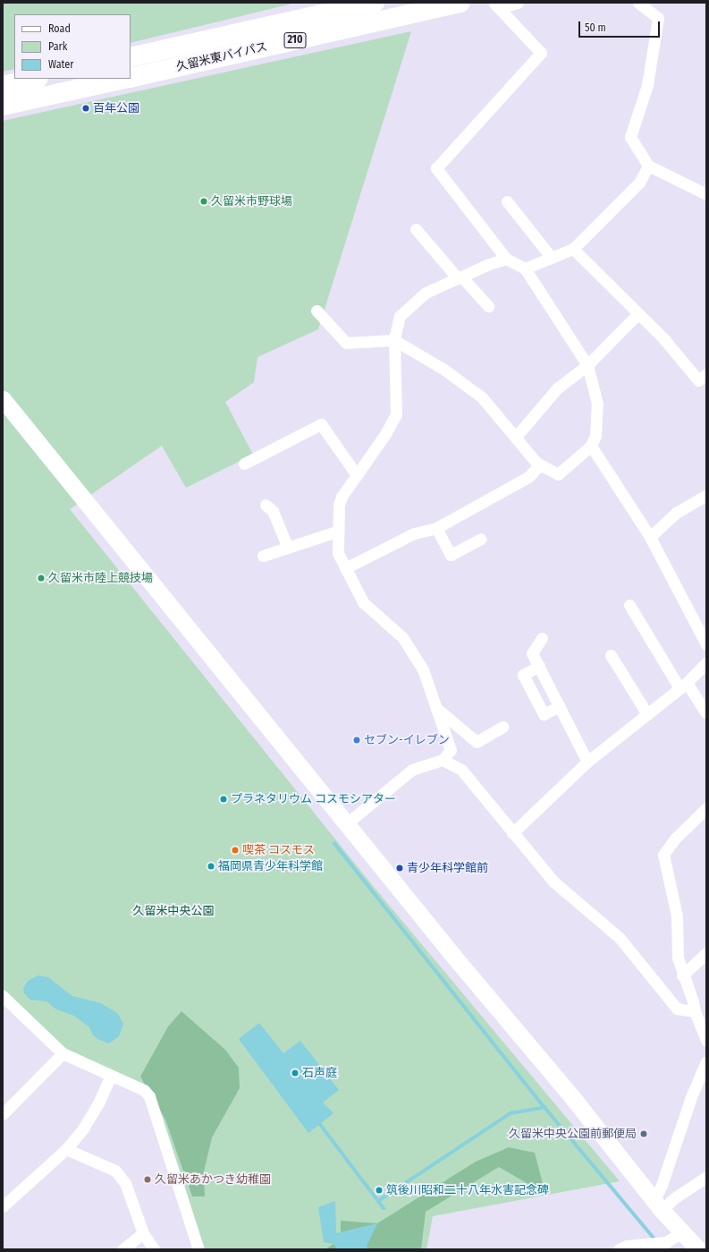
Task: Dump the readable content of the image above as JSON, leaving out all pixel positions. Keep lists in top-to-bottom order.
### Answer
{
  "streets": {
    "highway": ["210", "久留米東バイパス"]
  },
  "parks": ["久留米中央公園"],
  "places": [
    "百年公園",
    "久留米市野球場",
    "久留米市陸上競技場",
    "セブン-イレブン",
    "プラネタリウム コスモシアター",
    "喫茶 コスモス",
    "福岡県青少年科学館",
    "青少年科学館前",
    "石声庭",
    "久留米中央公園前郵便局",
    "久留米あかつき幼稚園",
    "筑後川昭和二十八年水害記念碑"
  ],
  "legend": ["Road", "Park", "Water"],
  "scale_bar": "50 m"
}
